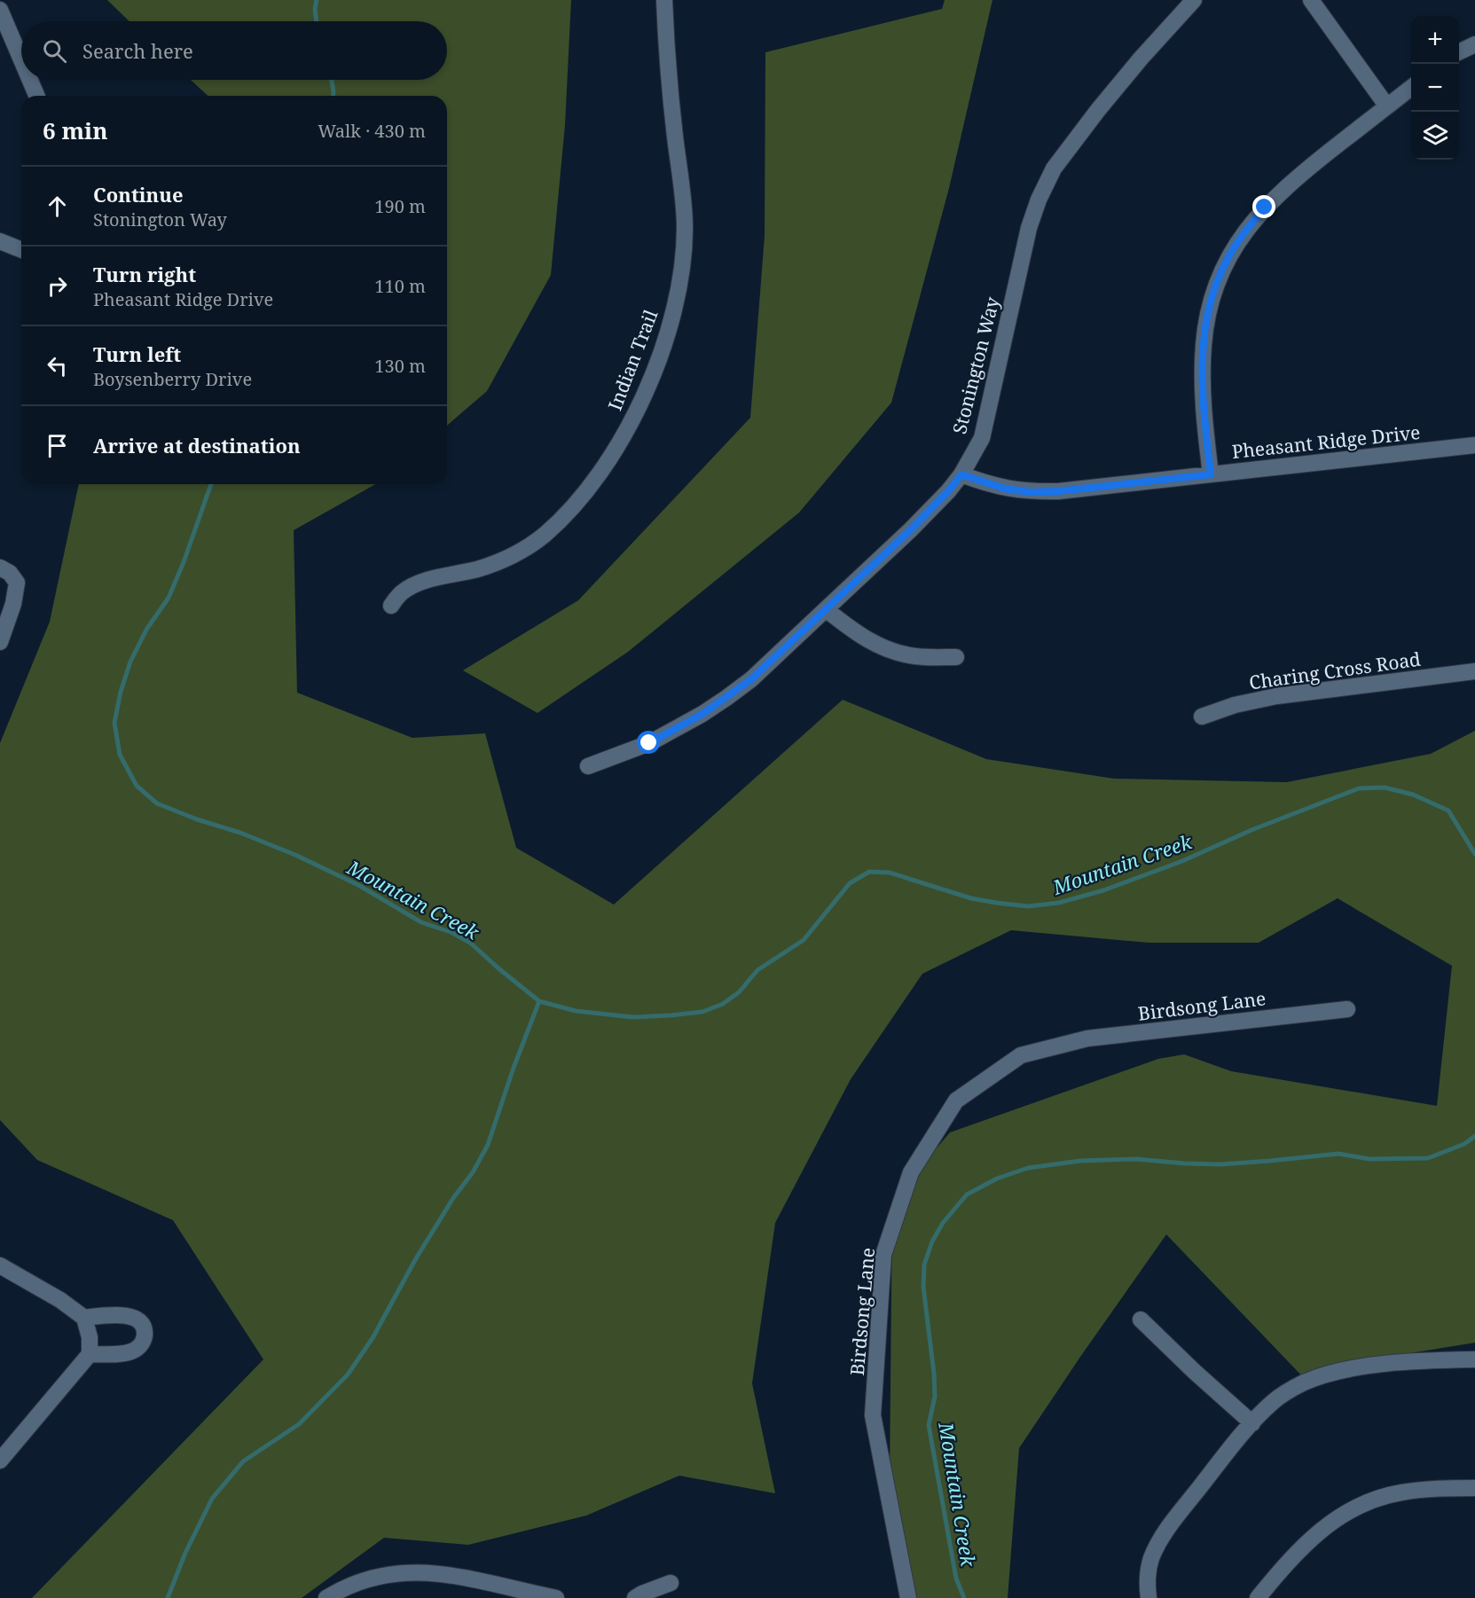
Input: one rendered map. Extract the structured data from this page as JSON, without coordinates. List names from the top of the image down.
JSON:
{
  "streets": {
    "street": [
      "Indian Trail",
      "Stonington Way",
      "Pheasant Ridge Drive",
      "Charing Cross Road",
      "Birdsong Lane"
    ]
  },
  "crossings": [
    ["Stonington Way", "Pheasant Ridge Drive"]
  ],
  "water": ["Mountain Creek"],
  "page": {
    "map_buttons": ["+", "−"],
    "search": "Search here",
    "heading": ["6 min", "Walk · 430 m"],
    "list": [
      ["Continue", "Stonington Way", "190 m"],
      ["Turn right", "Pheasant Ridge Drive", "110 m"],
      ["Turn left", "Boysenberry Drive", "130 m"],
      "Arrive at destination"
    ]
  }
}
